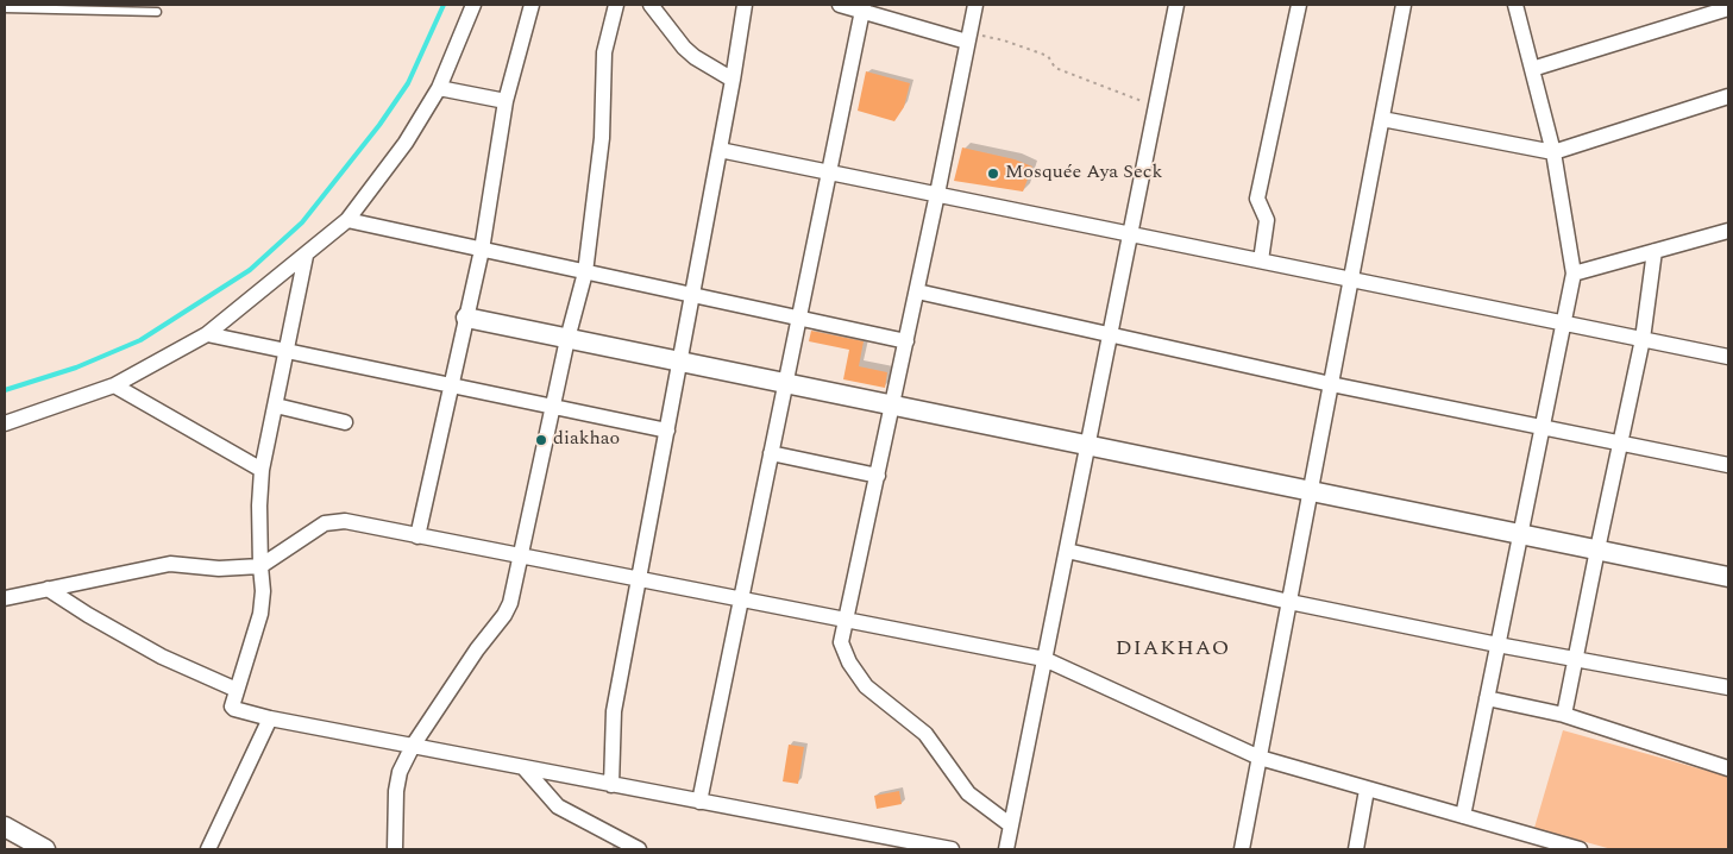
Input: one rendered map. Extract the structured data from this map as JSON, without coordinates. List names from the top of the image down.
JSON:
{
  "districts": ["DIAKHAO"],
  "places": ["Mosquée Aya Seck", "diakhao"]
}
